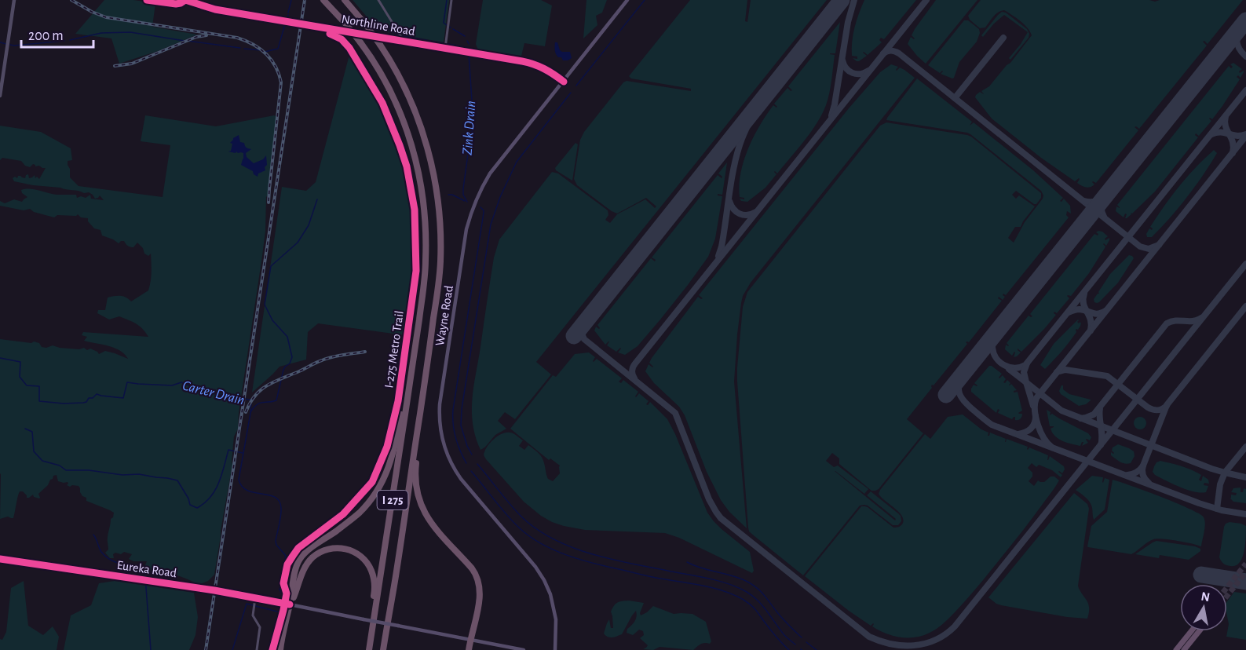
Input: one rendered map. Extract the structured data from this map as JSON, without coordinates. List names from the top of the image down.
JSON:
{
  "streets": {
    "highway": ["I 275"],
    "main road": ["Wayne Road", "Eureka Road"],
    "street": ["Northline Road"],
    "cycle path": ["I-275 Metro Trail"]
  },
  "crossings": [
    ["Northline Road", "Wayne Road"]
  ],
  "water": ["Zink Drain", "Carter Drain"],
  "scale_bar": "200 m",
  "north": "top"
}
